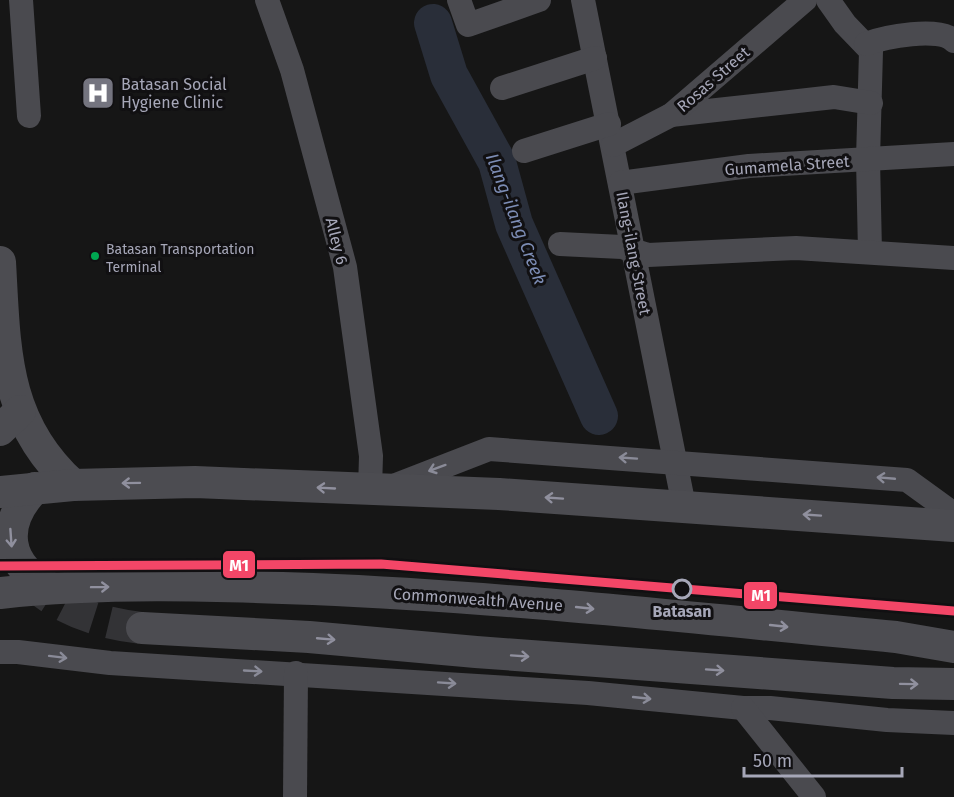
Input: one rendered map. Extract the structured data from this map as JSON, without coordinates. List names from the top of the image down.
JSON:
{
  "streets": {
    "main road": ["Commonwealth Avenue"],
    "street": [
      "Rosas Street",
      "Gumamela Street",
      "Alley 6",
      "Ilang-ilang Street"
    ]
  },
  "crossings": [
    ["Rosas Street", "Ilang-ilang Street"],
    ["Gumamela Street", "Ilang-ilang Street"]
  ],
  "water": ["Ilang-ilang Creek"],
  "places": {
    "hospital": ["Batasan Social Hygiene Clinic"],
    "other": ["Batasan Transportation Terminal", "Batasan"]
  },
  "lines": ["transit line M1"],
  "scale_bar": "50 m"
}
